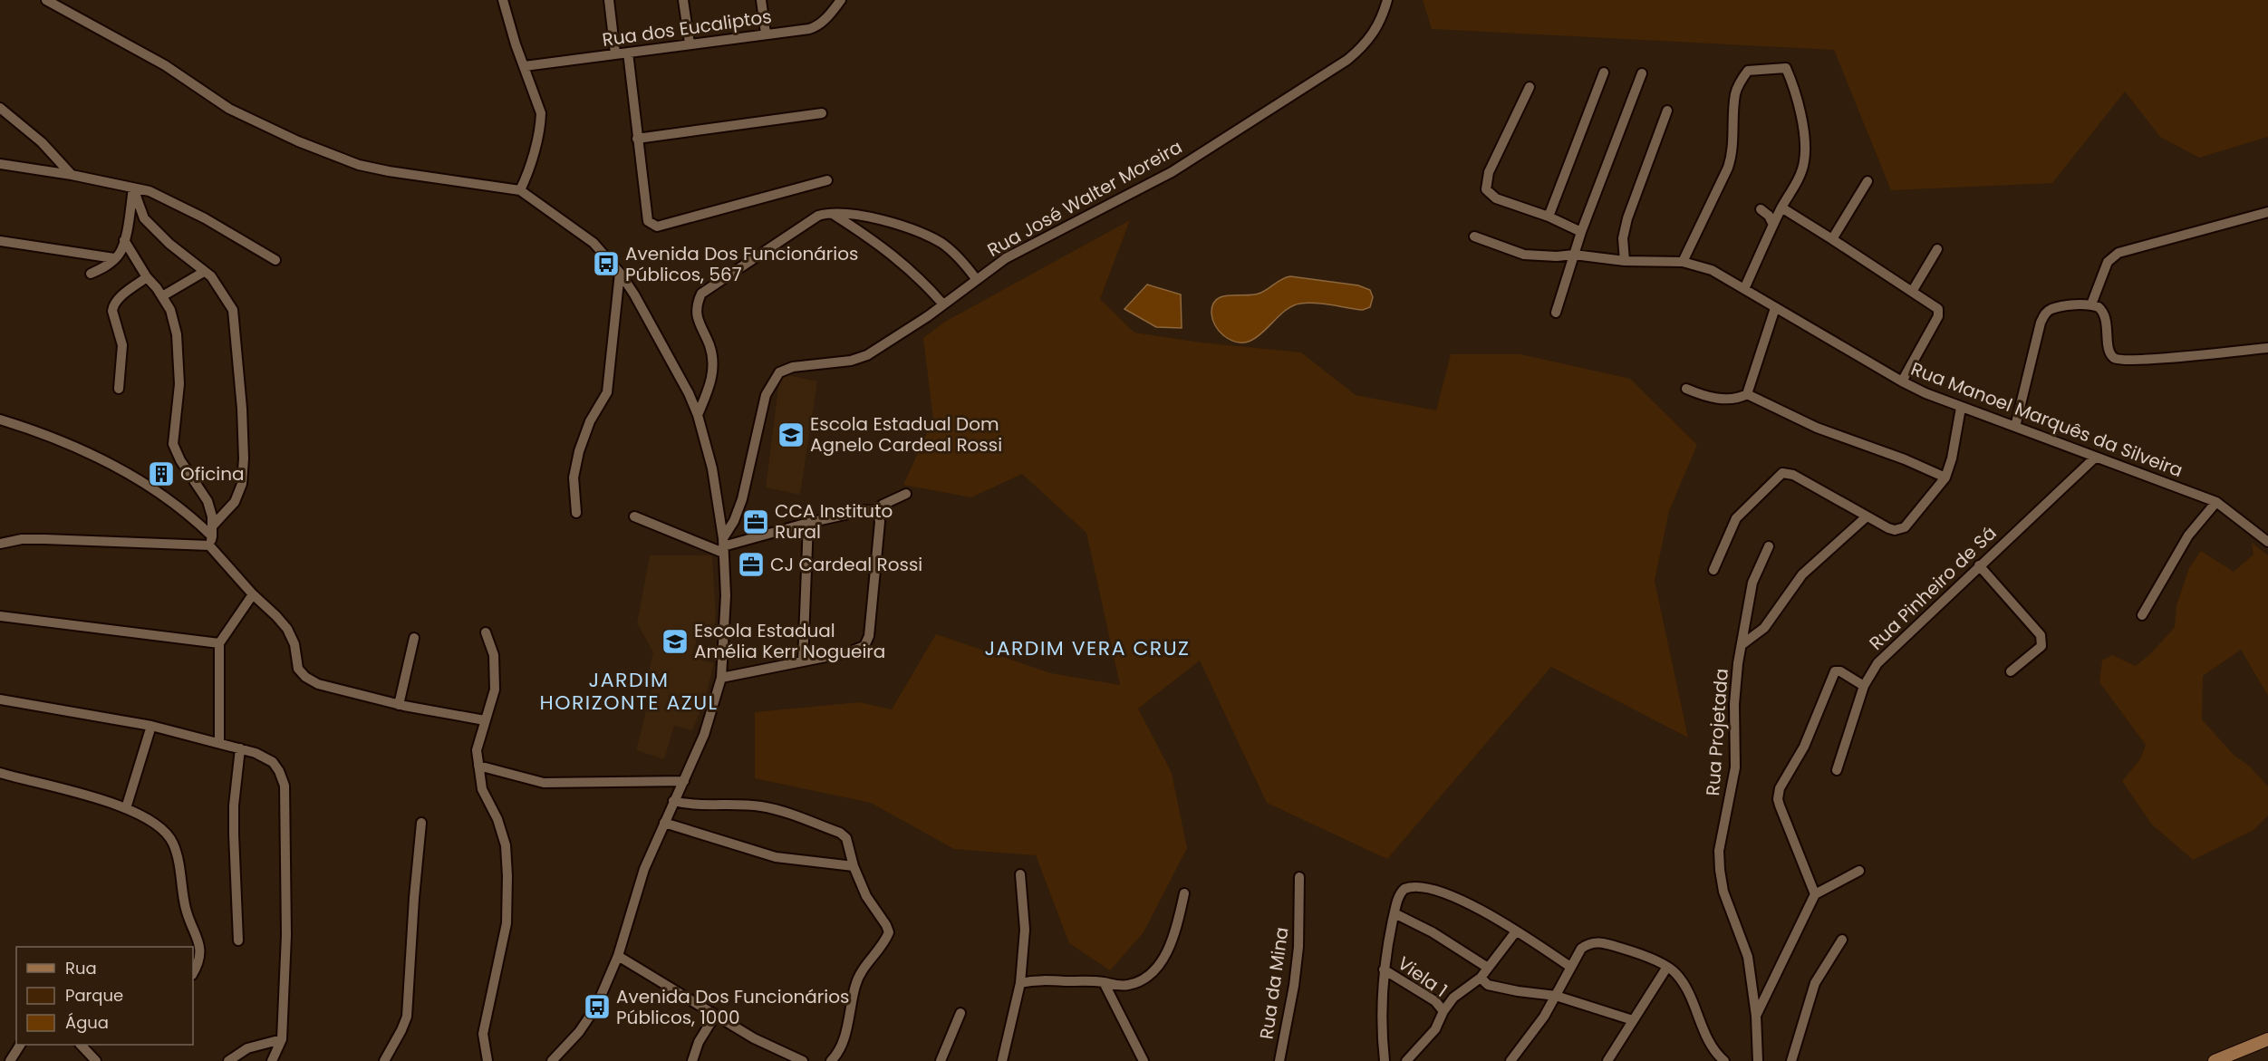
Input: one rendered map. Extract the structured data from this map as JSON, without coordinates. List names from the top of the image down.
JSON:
{
  "streets": {
    "street": [
      "Rua dos Eucaliptos",
      "Rua José Walter Moreira",
      "Rua Manoel Marquês da Silveira",
      "Rua Pinheiro de Sá",
      "Rua Projetada",
      "Viela 1",
      "Rua da Mina"
    ]
  },
  "crossings": [
    ["Rua Manoel Marquês da Silveira", "Rua Pinheiro de Sá"]
  ],
  "districts": ["JARDIM VERA CRUZ", "JARDIM HORIZONTE AZUL"],
  "places": {
    "bus stop": ["Avenida Dos Funcionários Públicos, 567", "Avenida Dos Funcionários Públicos, 1000"],
    "school or university": ["Escola Estadual Dom Agnelo Cardeal Rossi", "Escola Estadual Amélia Kerr Nogueira"],
    "building": ["Oficina"],
    "office": ["CCA Instituto Rural", "CJ Cardeal Rossi"]
  },
  "legend": ["Rua", "Parque", "Água"]
}
